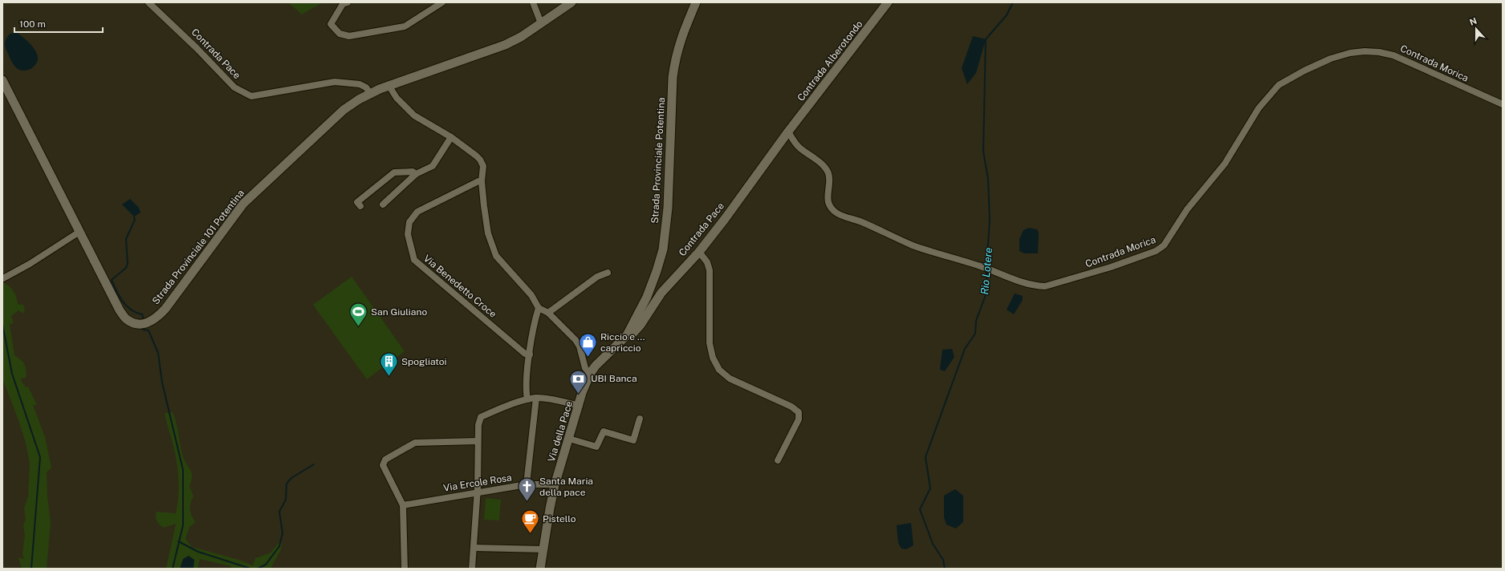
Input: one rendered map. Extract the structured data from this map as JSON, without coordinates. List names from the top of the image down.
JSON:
{
  "streets": {
    "main road": [
      "Contrada Pace",
      "Contrada Alberotondo",
      "Strada Provinciale Potentina",
      "Strada Provinciale 101 Potentina",
      "Via della Pace"
    ],
    "street": ["Contrada Morica", "Via Benedetto Croce", "Via Ercole Rosa"]
  },
  "crossings": [
    ["Contrada Pace", "Contrada Alberotondo"],
    ["Contrada Pace", "Contrada Morica"],
    ["Contrada Pace", "Strada Provinciale Potentina"],
    ["Contrada Pace", "Strada Provinciale 101 Potentina"],
    ["Contrada Pace", "Via della Pace"],
    ["Contrada Alberotondo", "Contrada Morica"],
    ["Strada Provinciale Potentina", "Via della Pace"],
    ["Via della Pace", "Via Ercole Rosa"]
  ],
  "water": ["Rio Lotere"],
  "places": {
    "sports": ["San Giuliano"],
    "shop": ["Riccio e ... capriccio"],
    "building": ["Spogliatoi"],
    "bank": ["UBI Banca"],
    "church": ["Santa Maria della pace"],
    "cafe": ["Pistello"]
  },
  "scale_bar": "100 m",
  "north": "top"
}
